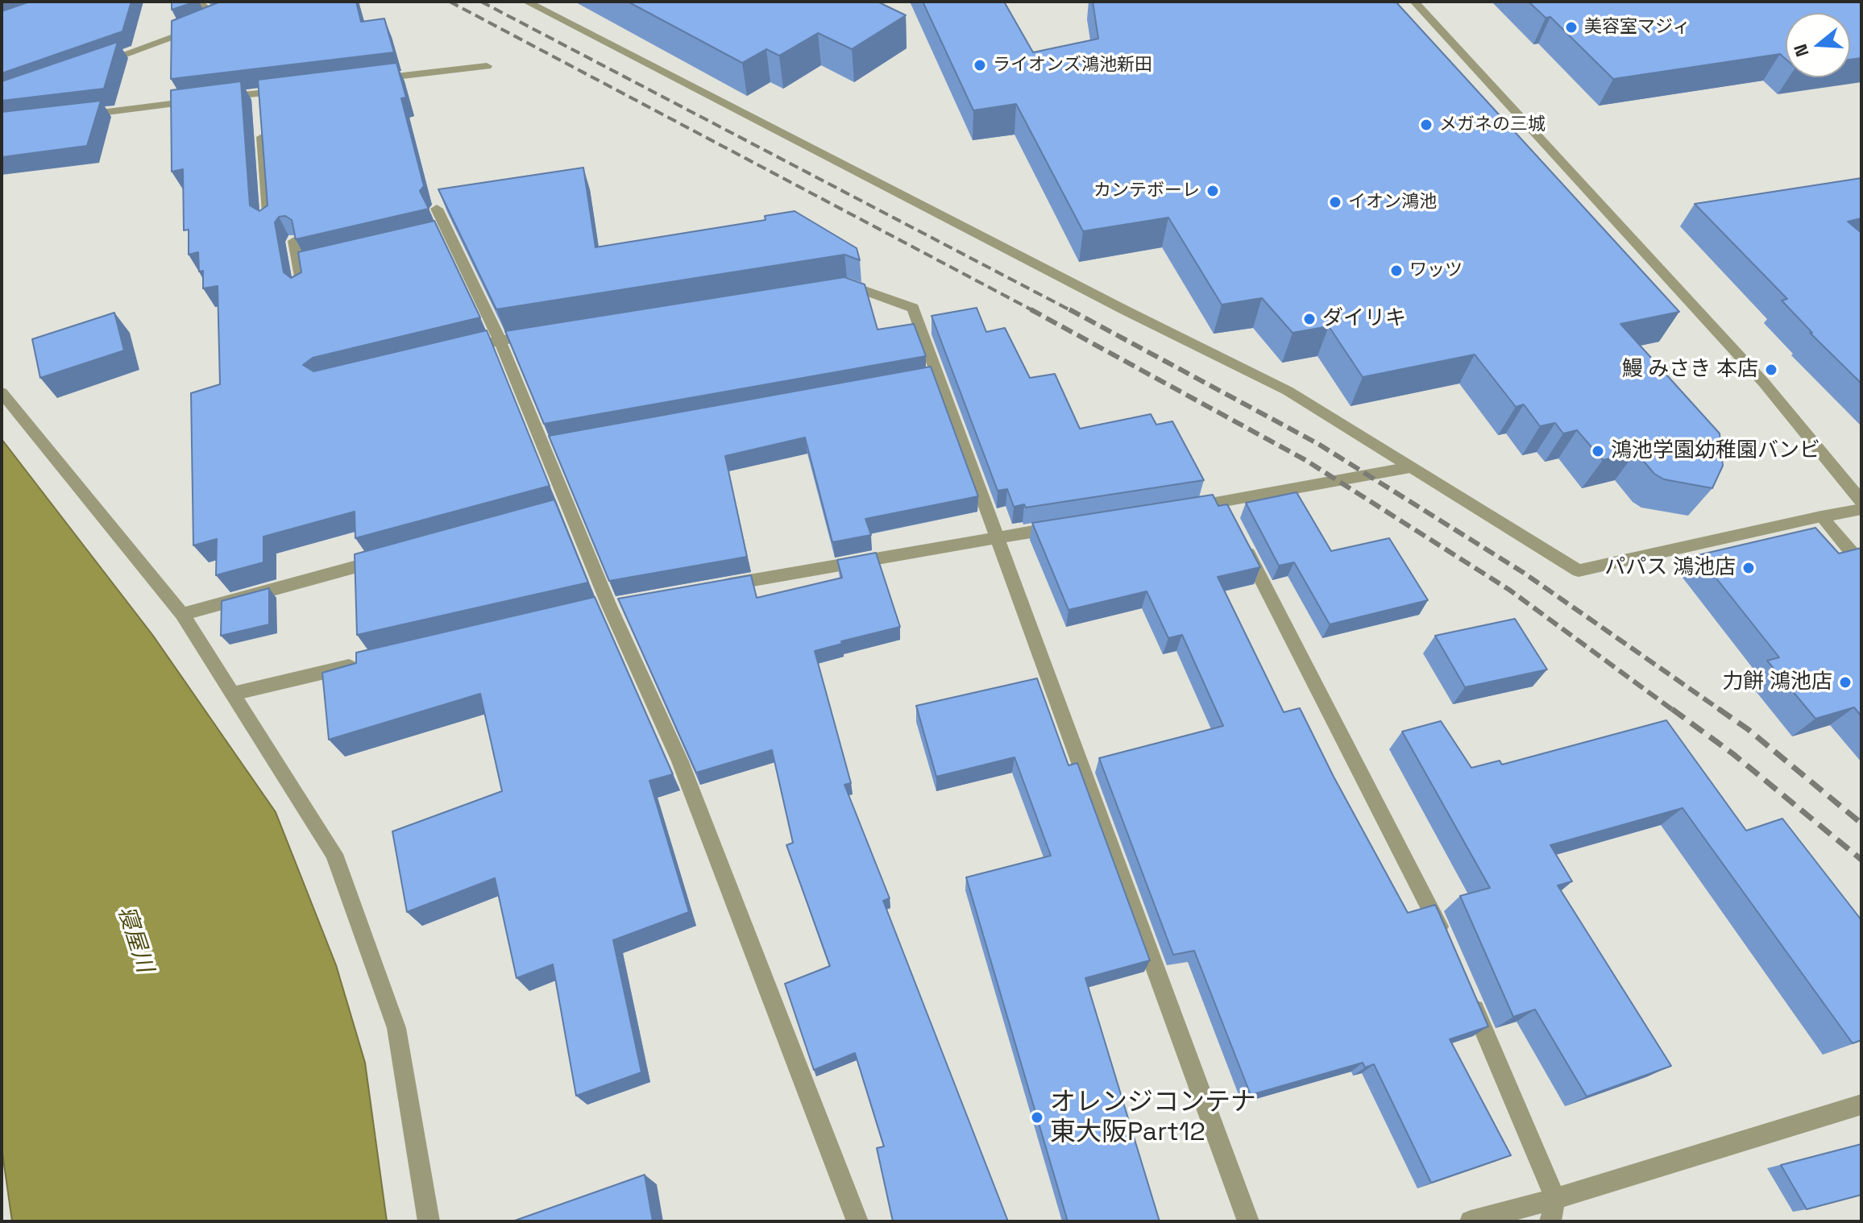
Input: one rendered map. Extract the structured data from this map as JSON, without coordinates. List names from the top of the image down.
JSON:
{
  "water": ["寝屋川"],
  "places": [
    "美容室マジィ",
    "ライオンズ鴻池新田",
    "メガネの三城",
    "カンテボーレ",
    "イオン鴻池",
    "ワッツ",
    "ダイリキ",
    "鰻 みさき 本店",
    "鴻池学園幼稚園バンビ",
    "パパス 鴻池店",
    "力餅 鴻池店",
    "オレンジコンテナ 東大阪Part12"
  ],
  "north": "left"
}
